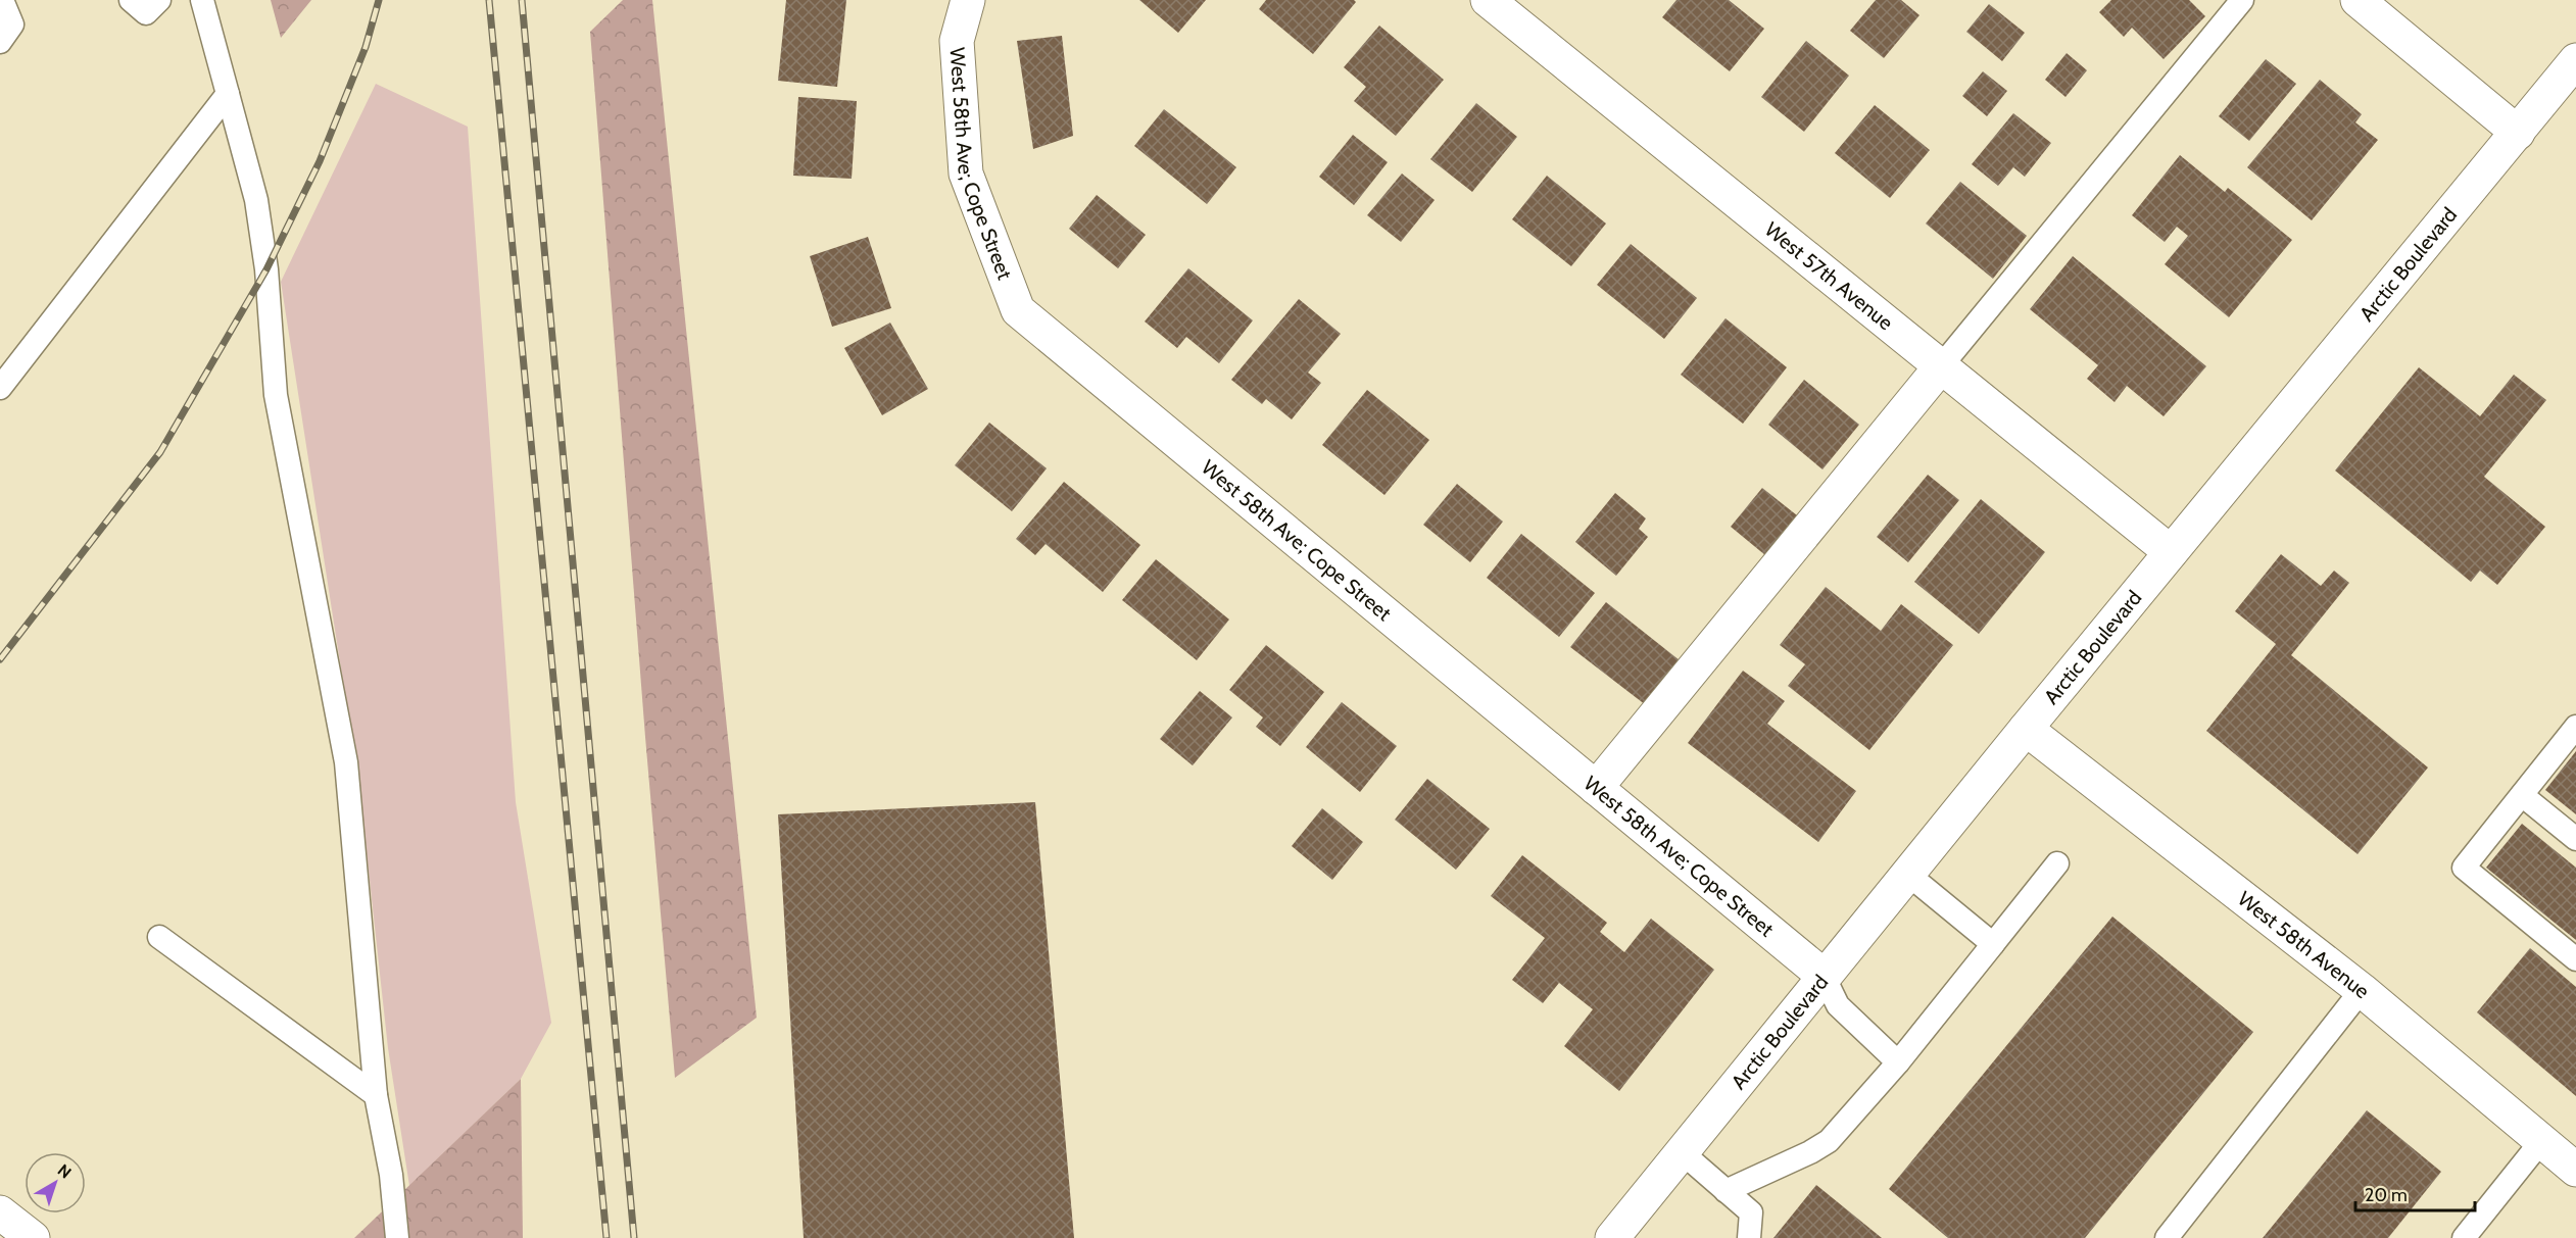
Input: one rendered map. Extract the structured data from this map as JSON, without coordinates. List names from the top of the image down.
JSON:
{
  "streets": {
    "street": [
      "West 58th Ave; Cope Street",
      "Arctic Boulevard",
      "West 57th Avenue",
      "West 58th Avenue"
    ]
  },
  "crossings": [
    ["West 58th Ave; Cope Street", "Arctic Boulevard"],
    ["Arctic Boulevard", "West 57th Avenue"],
    ["Arctic Boulevard", "West 58th Avenue"]
  ],
  "scale_bar": "20 m",
  "north": "top right"
}
